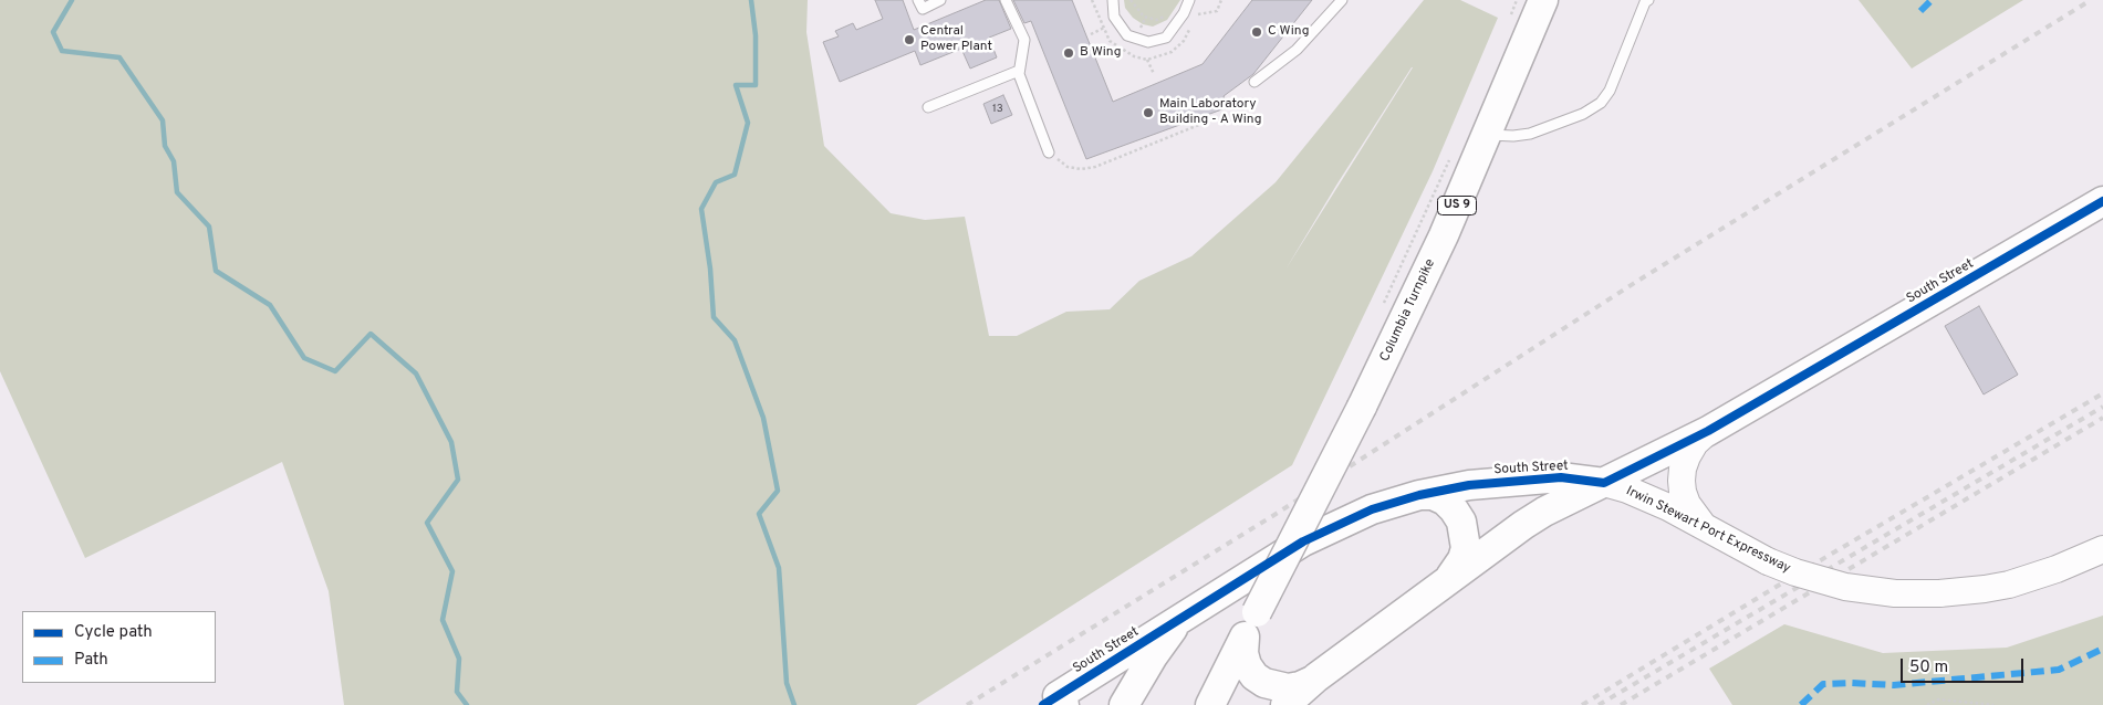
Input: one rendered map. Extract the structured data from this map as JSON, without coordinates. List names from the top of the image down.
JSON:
{
  "streets": {
    "main road": [
      "US 9",
      "South Street",
      "Columbia Turnpike",
      "Irwin Stewart Port Expressway"
    ]
  },
  "crossings": [
    ["US 9", "Columbia Turnpike"],
    ["South Street", "Irwin Stewart Port Expressway"]
  ],
  "places": [
    "C Wing",
    "Central Power Plant",
    "B Wing",
    "Main Laboratory Building - A Wing"
  ],
  "house_numbers": ["13"],
  "legend": ["Cycle path", "Path"],
  "scale_bar": "50 m"
}
